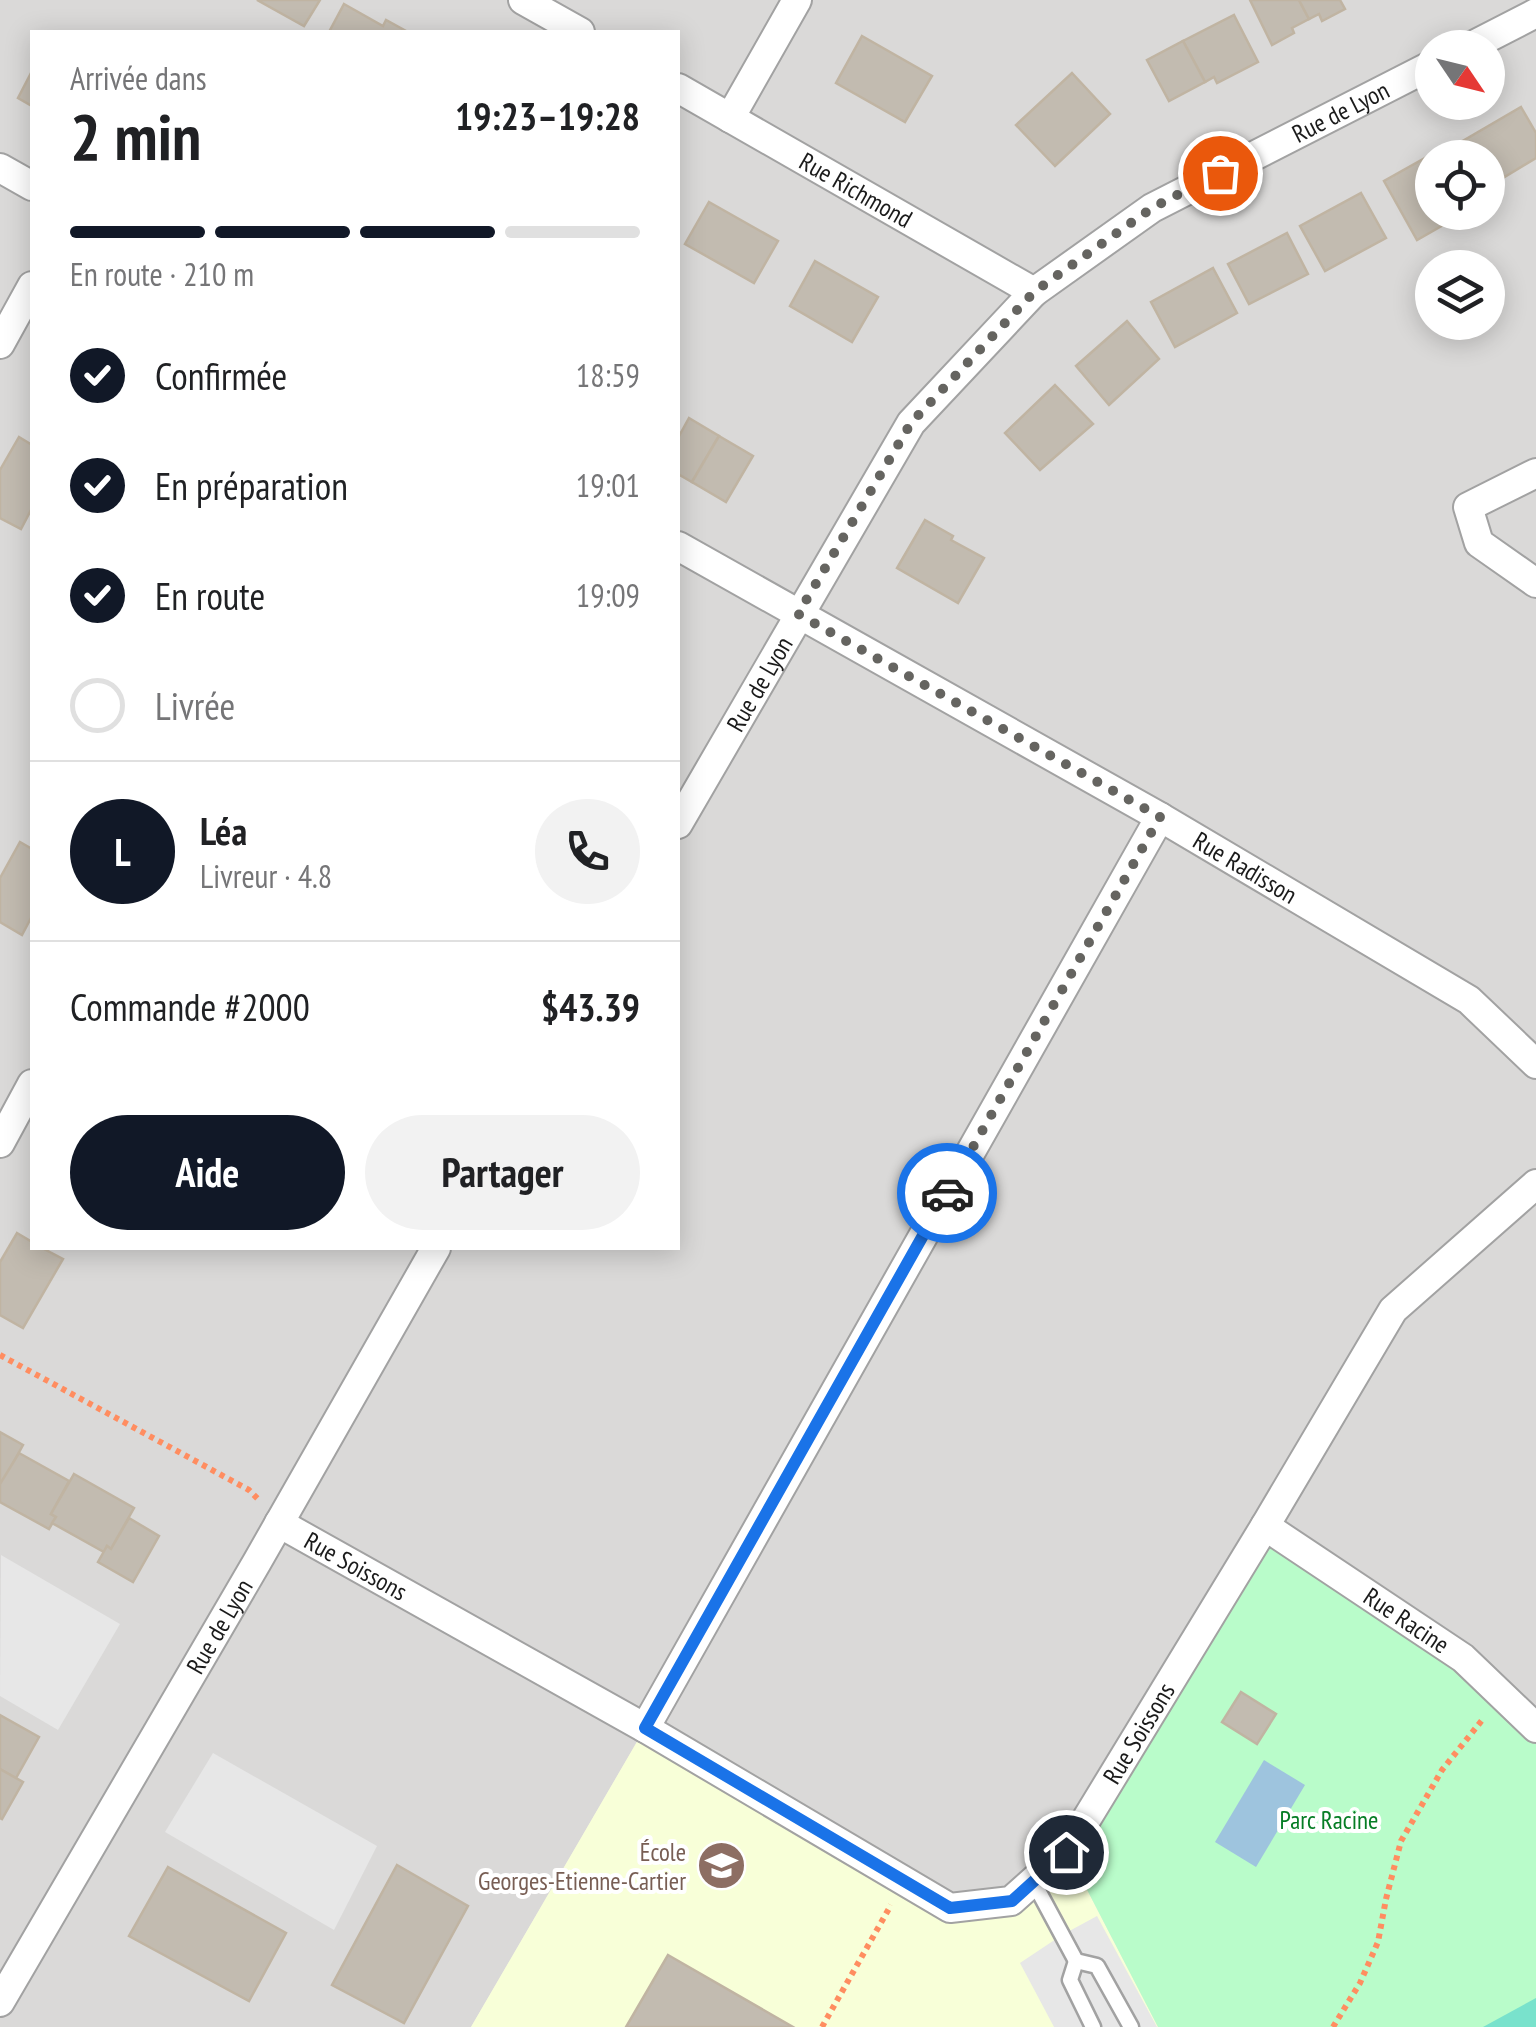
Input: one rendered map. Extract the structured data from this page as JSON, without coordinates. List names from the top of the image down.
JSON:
{
  "streets": {
    "street": [
      "Rue de Lyon",
      "Rue Richmond",
      "Rue Radisson",
      "Rue Soissons",
      "Rue Racine"
    ]
  },
  "crossings": [
    ["Rue de Lyon", "Rue Richmond"],
    ["Rue de Lyon", "Rue Radisson"],
    ["Rue de Lyon", "Rue Soissons"],
    ["Rue Soissons", "Rue Racine"]
  ],
  "parks": ["Parc Racine"],
  "places": {
    "school or university": ["École Georges-Etienne-Cartier"]
  },
  "north": "bottom right",
  "page": {
    "heading": ["2 min", "Arrivée dans", "19:23–19:28"],
    "panel": [
      "Léa",
      "Livreur · 4.8",
      "Commande #2000",
      "$43.39"
    ],
    "bar": "En route · 210 m",
    "list": [
      ["Confirmée", "18:59"],
      ["En préparation", "19:01"],
      ["En route", "19:09"],
      "Livrée"
    ],
    "round": "L",
    "buttons": ["Aide", "Partager"]
  }
}
